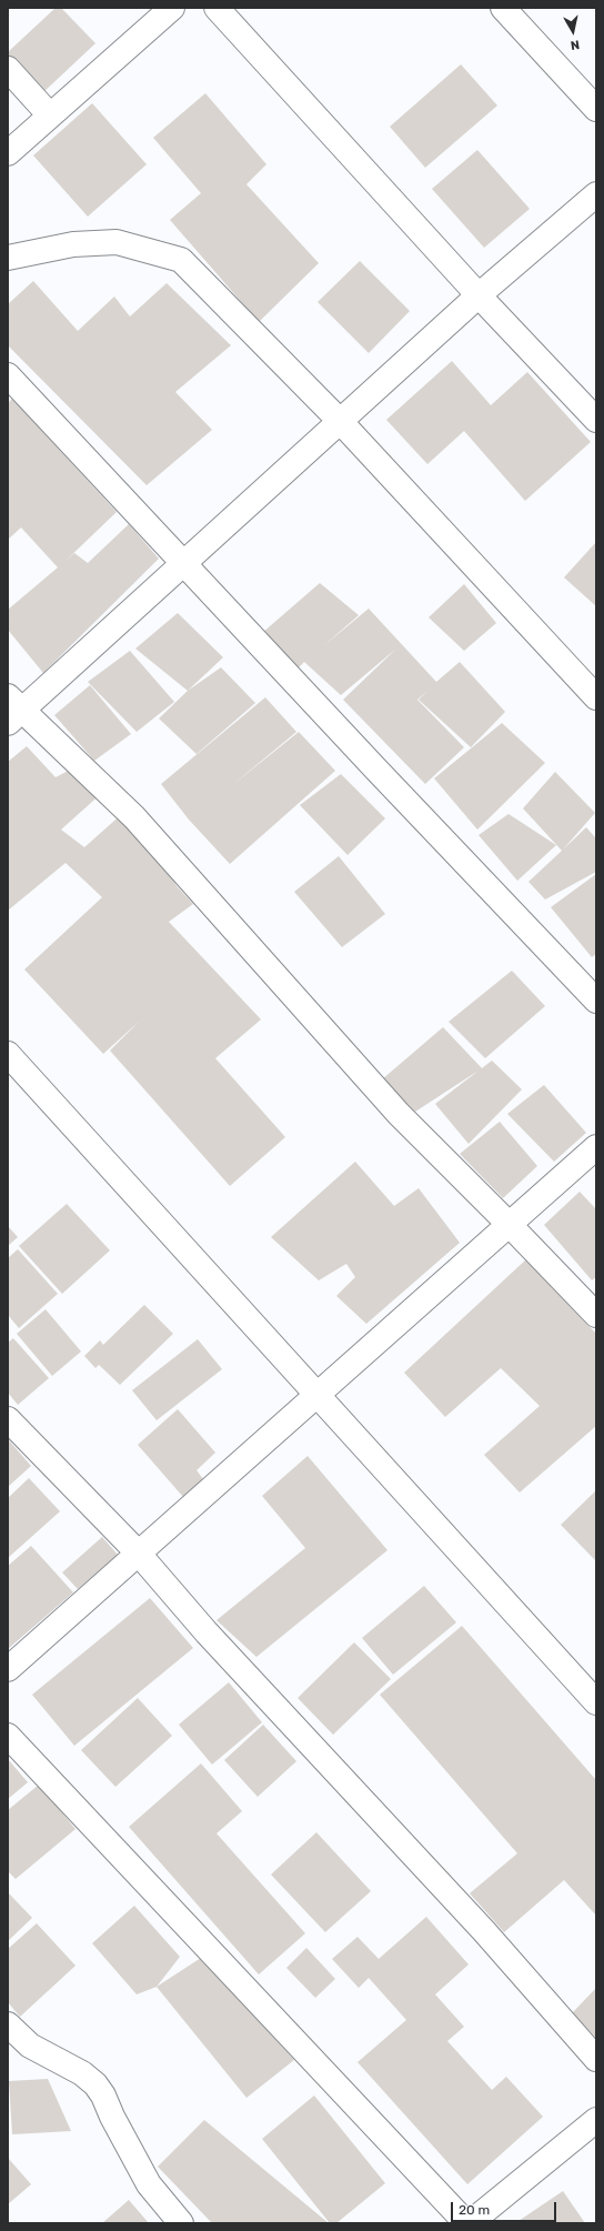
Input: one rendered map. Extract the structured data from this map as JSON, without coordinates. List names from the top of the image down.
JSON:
{
  "scale_bar": "20 m",
  "north": "bottom"
}
